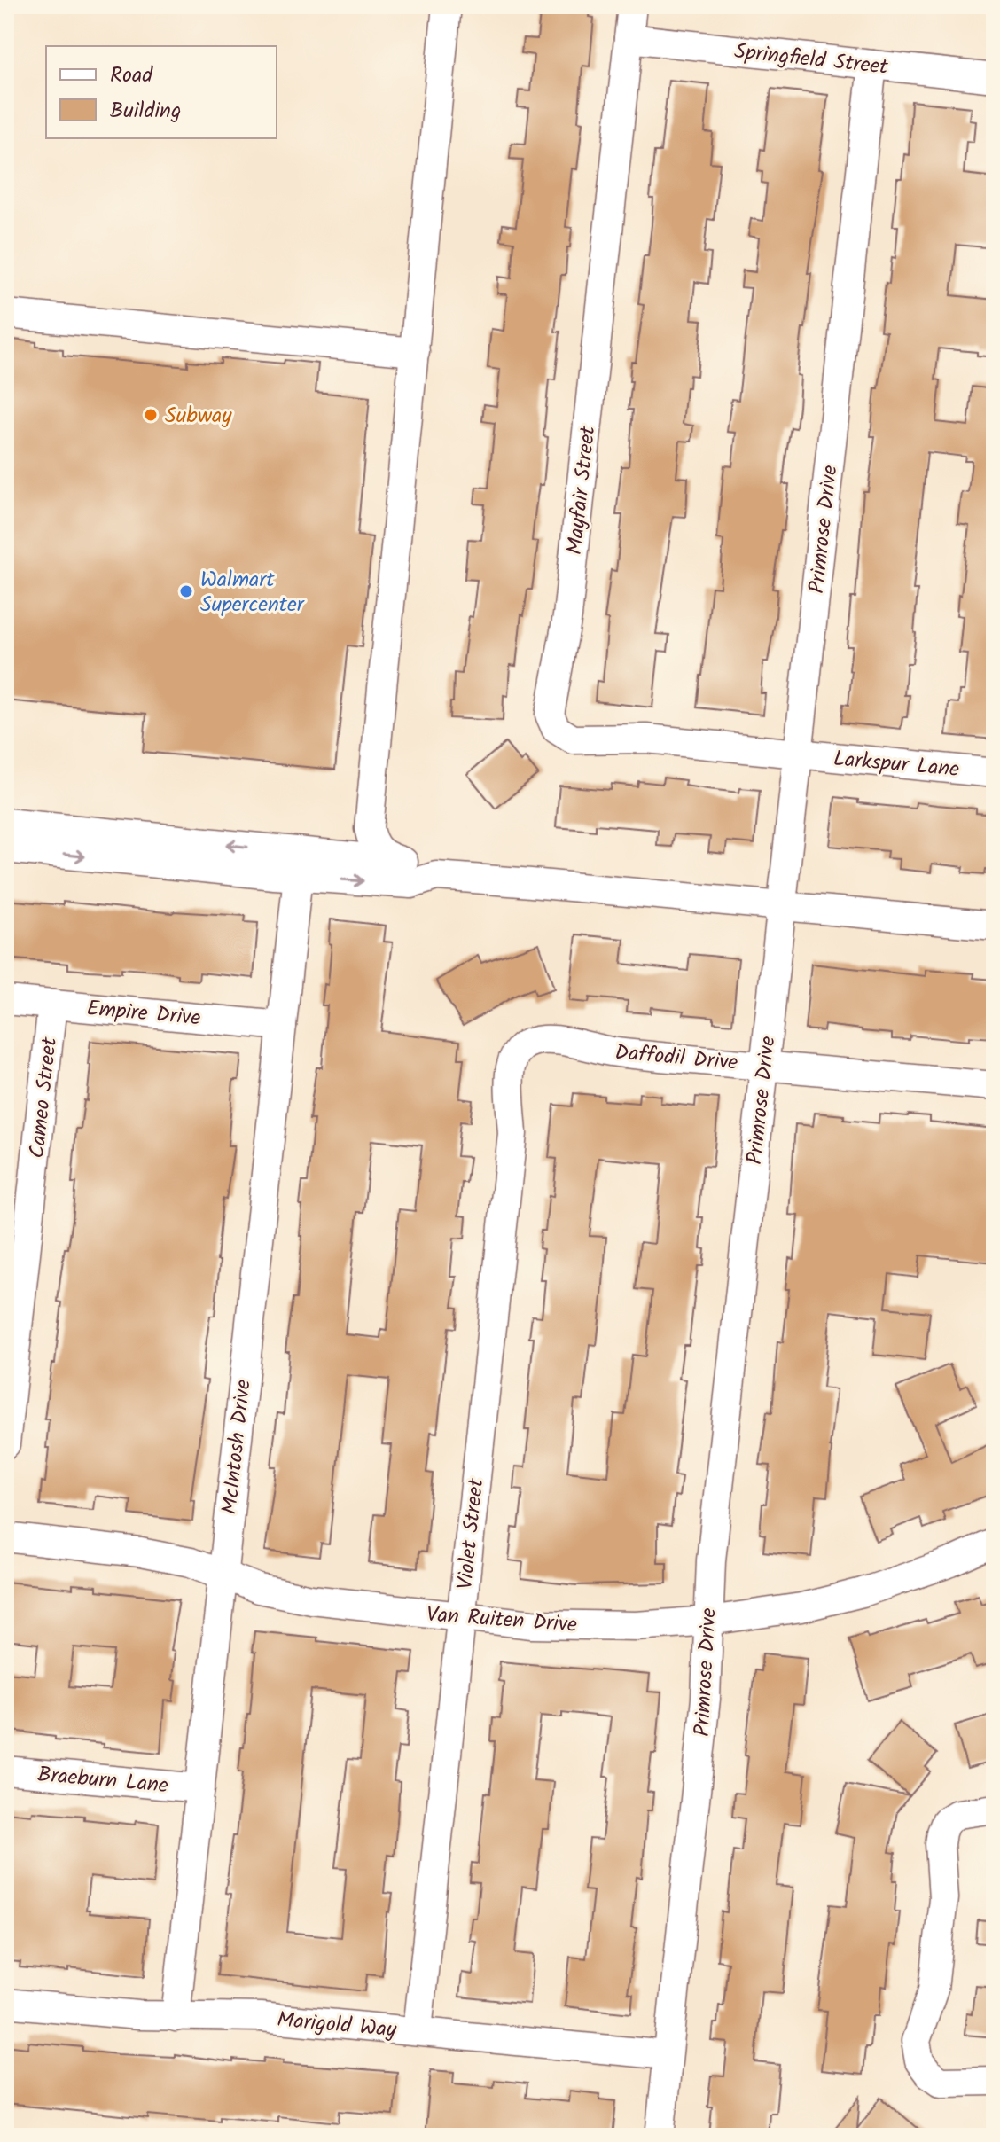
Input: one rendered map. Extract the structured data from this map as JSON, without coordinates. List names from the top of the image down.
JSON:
{
  "streets": {
    "street": [
      "Springfield Street",
      "Mayfair Street",
      "Primrose Drive",
      "Larkspur Lane",
      "Empire Drive",
      "Daffodil Drive",
      "Cameo Street",
      "McIntosh Drive",
      "Violet Street",
      "Van Ruiten Drive",
      "Braeburn Lane",
      "Marigold Way"
    ]
  },
  "crossings": [
    ["Springfield Street", "Mayfair Street"],
    ["Springfield Street", "Primrose Drive"],
    ["Mayfair Street", "Primrose Drive"],
    ["Mayfair Street", "Larkspur Lane"],
    ["Primrose Drive", "Larkspur Lane"],
    ["Primrose Drive", "Daffodil Drive"],
    ["Primrose Drive", "Van Ruiten Drive"],
    ["Primrose Drive", "Marigold Way"],
    ["Empire Drive", "Cameo Street"],
    ["Empire Drive", "McIntosh Drive"],
    ["Daffodil Drive", "Violet Street"],
    ["McIntosh Drive", "Van Ruiten Drive"],
    ["McIntosh Drive", "Braeburn Lane"],
    ["McIntosh Drive", "Marigold Way"],
    ["Violet Street", "Van Ruiten Drive"],
    ["Violet Street", "Marigold Way"]
  ],
  "places": ["Subway", "Walmart Supercenter"],
  "legend": ["Road", "Building"]
}
